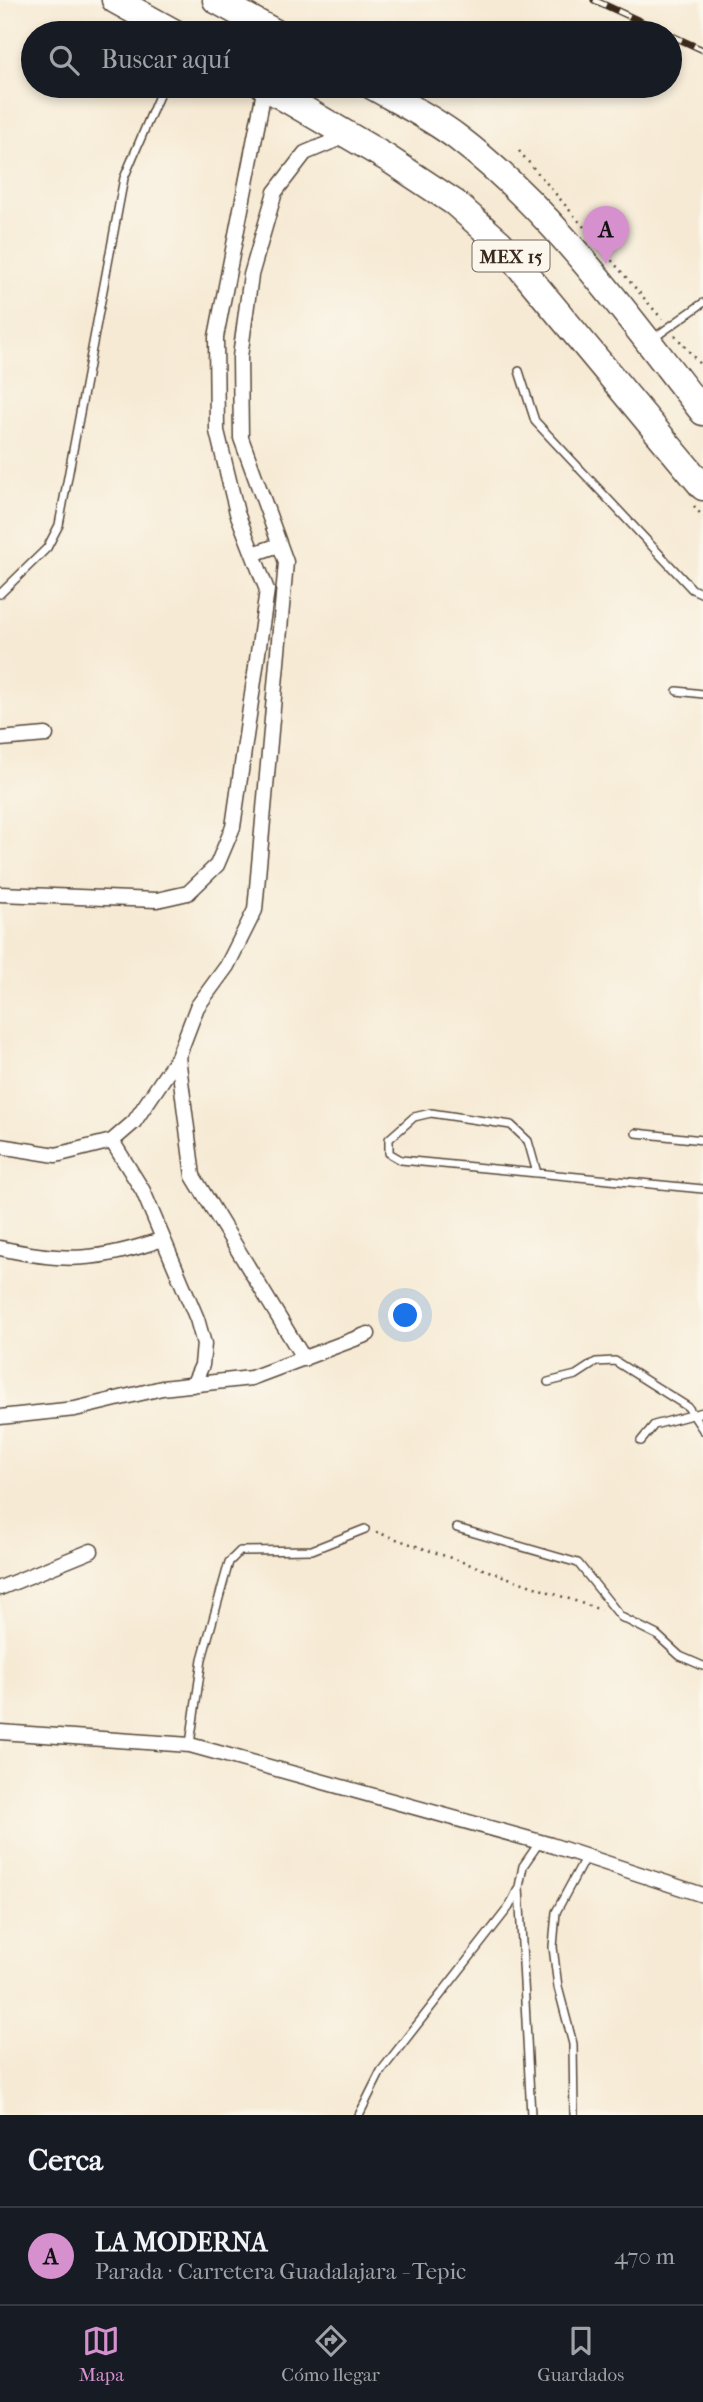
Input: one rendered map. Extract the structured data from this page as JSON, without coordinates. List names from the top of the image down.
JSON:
{
  "streets": {
    "highway": ["MEX 15"]
  },
  "page": {
    "search": "Buscar aquí",
    "pins": "A",
    "heading": "Cerca",
    "list": [
      {
        "mark": "A",
        "name": "LA MODERNA",
        "note": "Parada · Carretera Guadalajara - Tepic",
        "value": "470 m"
      }
    ],
    "nav": ["Mapa", "Cómo llegar", "Guardados"]
  }
}
